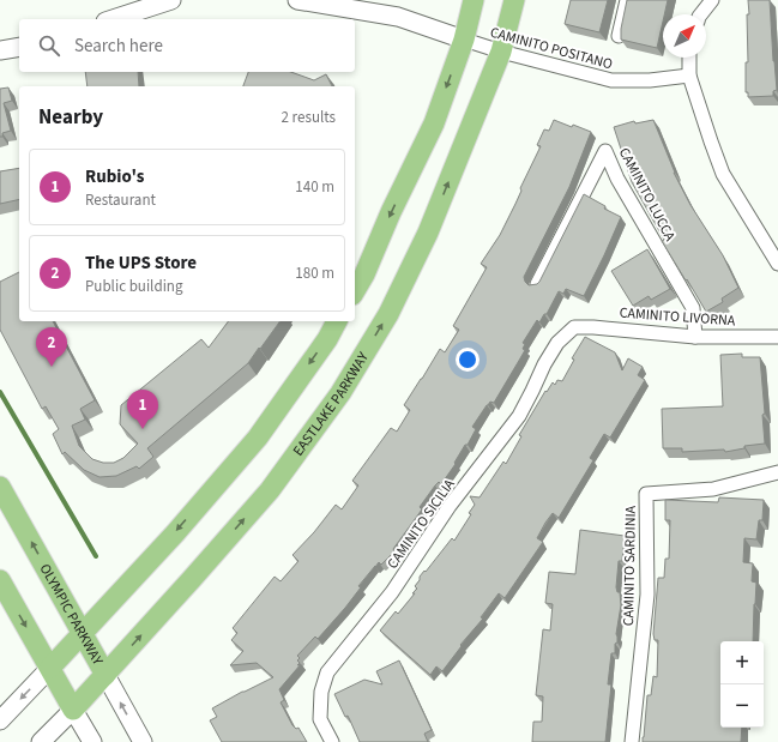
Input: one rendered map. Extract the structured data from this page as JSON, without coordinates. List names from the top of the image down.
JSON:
{
  "streets": {
    "main road": ["EASTLAKE PARKWAY", "OLYMPIC PARKWAY"],
    "street": [
      "CAMINITO POSITANO",
      "CAMINITO LUCCA",
      "CAMINITO LIVORNA",
      "CAMINITO SICILIA",
      "CAMINITO SARDINIA"
    ]
  },
  "crossings": [
    ["CAMINITO POSITANO", "EASTLAKE PARKWAY"],
    ["CAMINITO LUCCA", "CAMINITO LIVORNA"],
    ["CAMINITO LIVORNA", "CAMINITO SICILIA"],
    ["EASTLAKE PARKWAY", "OLYMPIC PARKWAY"]
  ],
  "north": "top right",
  "page": {
    "search": "Search here",
    "heading": ["Nearby", "2 results"],
    "list": [
      {
        "mark": "1",
        "name": "Rubio's",
        "note": "Restaurant",
        "value": "140 m"
      },
      {
        "mark": "2",
        "name": "The UPS Store",
        "note": "Public building",
        "value": "180 m"
      }
    ],
    "pins": ["2", "1"],
    "map_buttons": ["+", "−"]
  }
}
